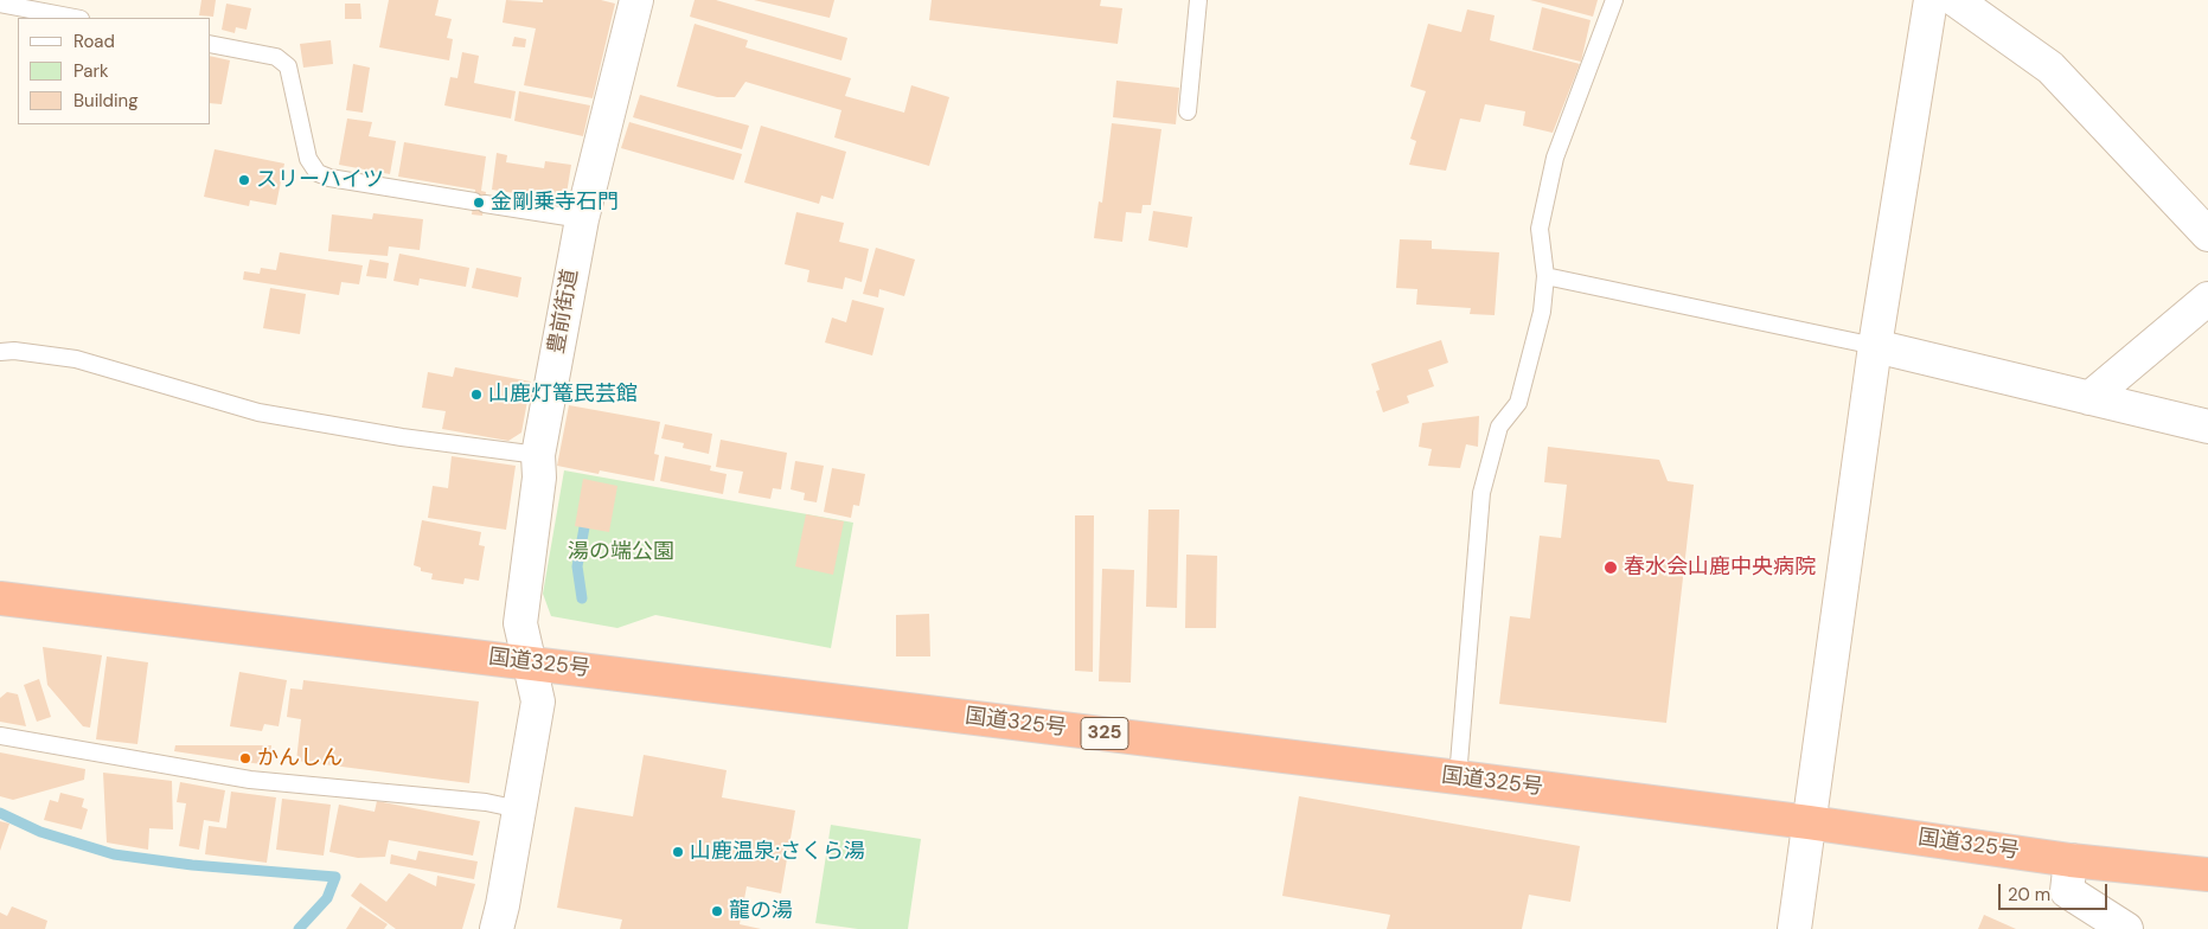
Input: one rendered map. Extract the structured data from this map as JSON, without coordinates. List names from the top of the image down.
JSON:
{
  "streets": {
    "highway": ["国道325号", "325"],
    "street": ["豊前街道"]
  },
  "crossings": [
    ["豊前街道", "国道325号"]
  ],
  "parks": ["湯の端公園"],
  "places": [
    "スリーハイツ",
    "金剛乗寺石門",
    "山鹿灯篭民芸館",
    "春水会山鹿中央病院",
    "かんしん",
    "山鹿温泉;さくら湯",
    "龍の湯"
  ],
  "legend": ["Road", "Park", "Building"],
  "scale_bar": "20 m"
}
